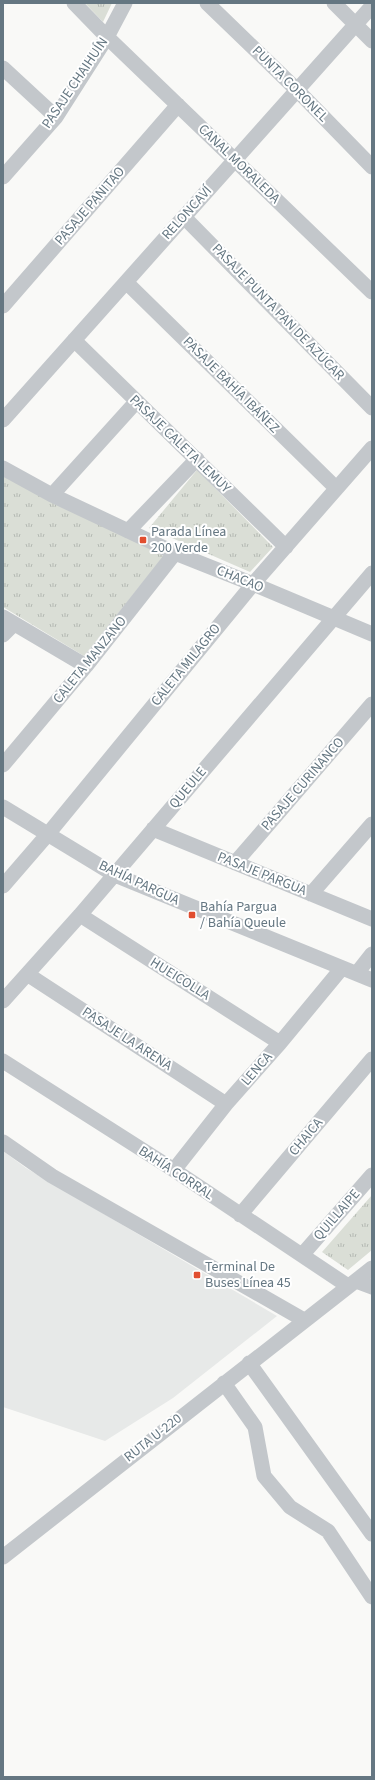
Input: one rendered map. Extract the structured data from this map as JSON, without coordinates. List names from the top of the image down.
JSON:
{
  "streets": {
    "street": [
      "PASAJE CHAIHUÍN",
      "PUNTA CORONEL",
      "CANAL MORALEDA",
      "PASAJE PANITAO",
      "RELONCAVÍ",
      "PASAJE PUNTA PAN DE AZÚCAR",
      "PASAJE BAHÍA IBÁÑEZ",
      "PASAJE CALETA LEMUY",
      "CHACAO",
      "CALETA MANZANO",
      "CALETA MILAGRO",
      "PASAJE CURINANCO",
      "QUEULE",
      "PASAJE PARGUA",
      "BAHÍA PARGUA",
      "HUEICOLLA",
      "PASAJE LA ARENA",
      "LENCA",
      "CHAICA",
      "BAHÍA CORRAL",
      "QUILLAIPE",
      "RUTA U-220"
    ]
  },
  "crossings": [
    ["PASAJE CHAIHUÍN", "CANAL MORALEDA"],
    ["PUNTA CORONEL", "RELONCAVÍ"],
    ["CANAL MORALEDA", "PASAJE PANITAO"],
    ["CANAL MORALEDA", "RELONCAVÍ"],
    ["RELONCAVÍ", "PASAJE PUNTA PAN DE AZÚCAR"],
    ["RELONCAVÍ", "PASAJE BAHÍA IBÁÑEZ"],
    ["RELONCAVÍ", "PASAJE CALETA LEMUY"],
    ["PASAJE BAHÍA IBÁÑEZ", "CALETA MILAGRO"],
    ["PASAJE CALETA LEMUY", "CALETA MILAGRO"],
    ["CHACAO", "CALETA MANZANO"],
    ["CHACAO", "CALETA MILAGRO"],
    ["CHACAO", "QUEULE"],
    ["CALETA MILAGRO", "BAHÍA PARGUA"],
    ["PASAJE CURINANCO", "PASAJE PARGUA"],
    ["QUEULE", "PASAJE PARGUA"],
    ["QUEULE", "BAHÍA PARGUA"],
    ["QUEULE", "HUEICOLLA"],
    ["QUEULE", "PASAJE LA ARENA"],
    ["BAHÍA PARGUA", "LENCA"],
    ["HUEICOLLA", "LENCA"],
    ["PASAJE LA ARENA", "LENCA"],
    ["LENCA", "BAHÍA CORRAL"],
    ["CHAICA", "BAHÍA CORRAL"],
    ["BAHÍA CORRAL", "QUILLAIPE"],
    ["BAHÍA CORRAL", "RUTA U-220"]
  ],
  "places": {
    "transit": ["Parada Línea 200 Verde", "Bahía Pargua / Bahía Queule", "Terminal De Buses Línea 45"]
  }
}
